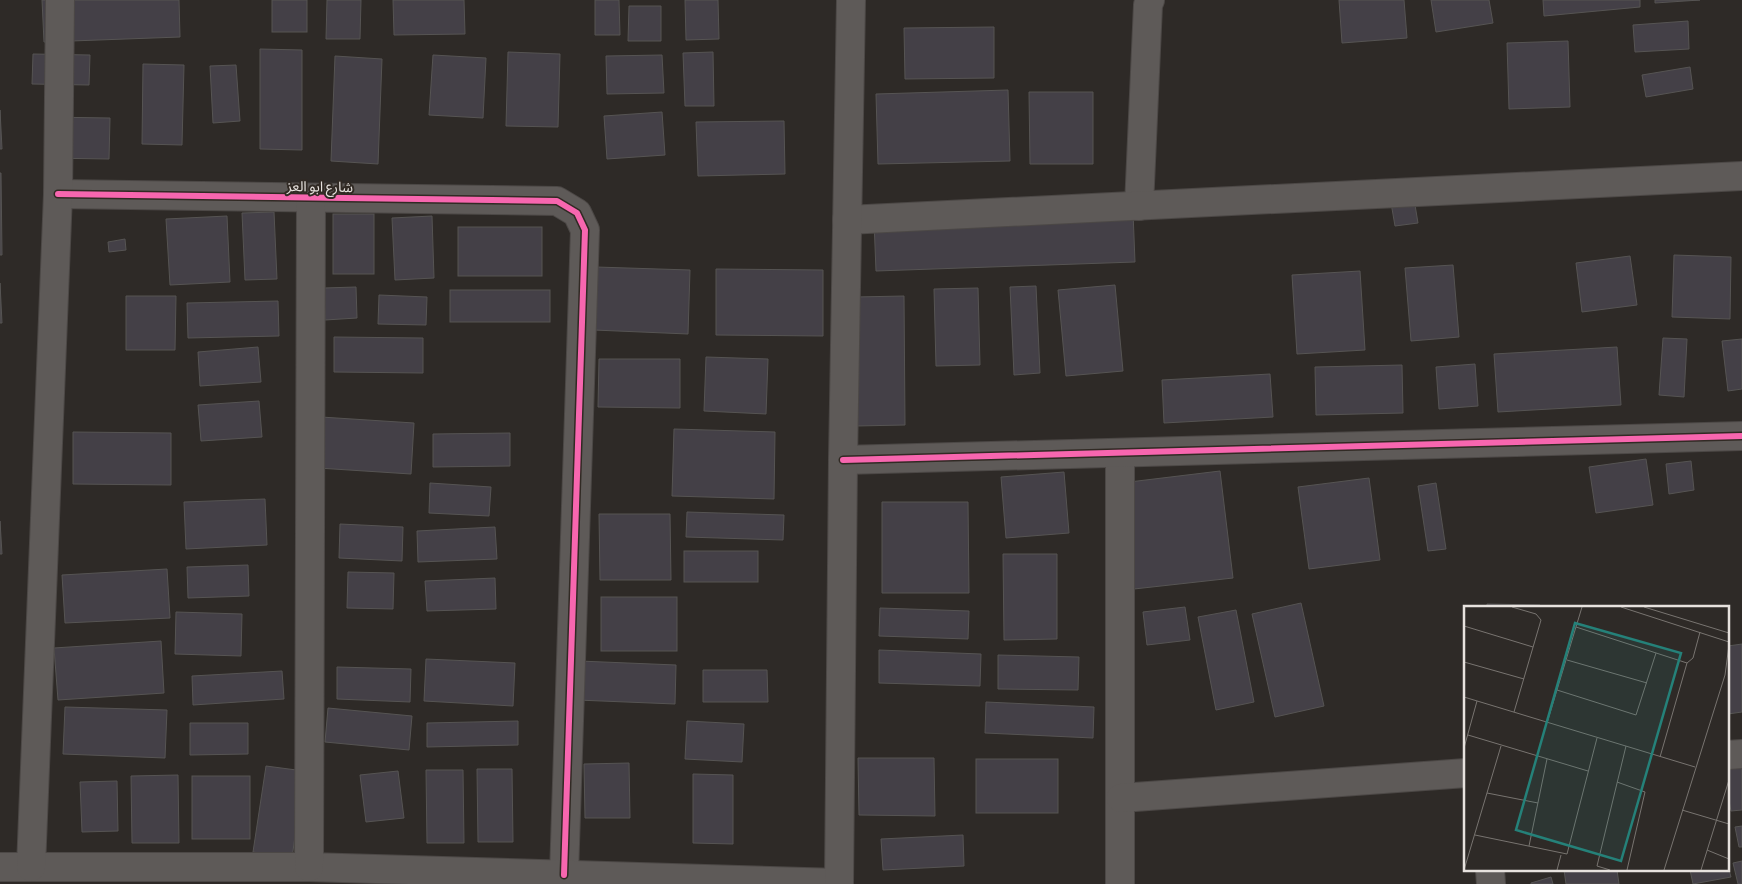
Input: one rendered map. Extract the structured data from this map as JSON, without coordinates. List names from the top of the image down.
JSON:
{
  "streets": {
    "street": ["شارع ابو العز"]
  }
}
